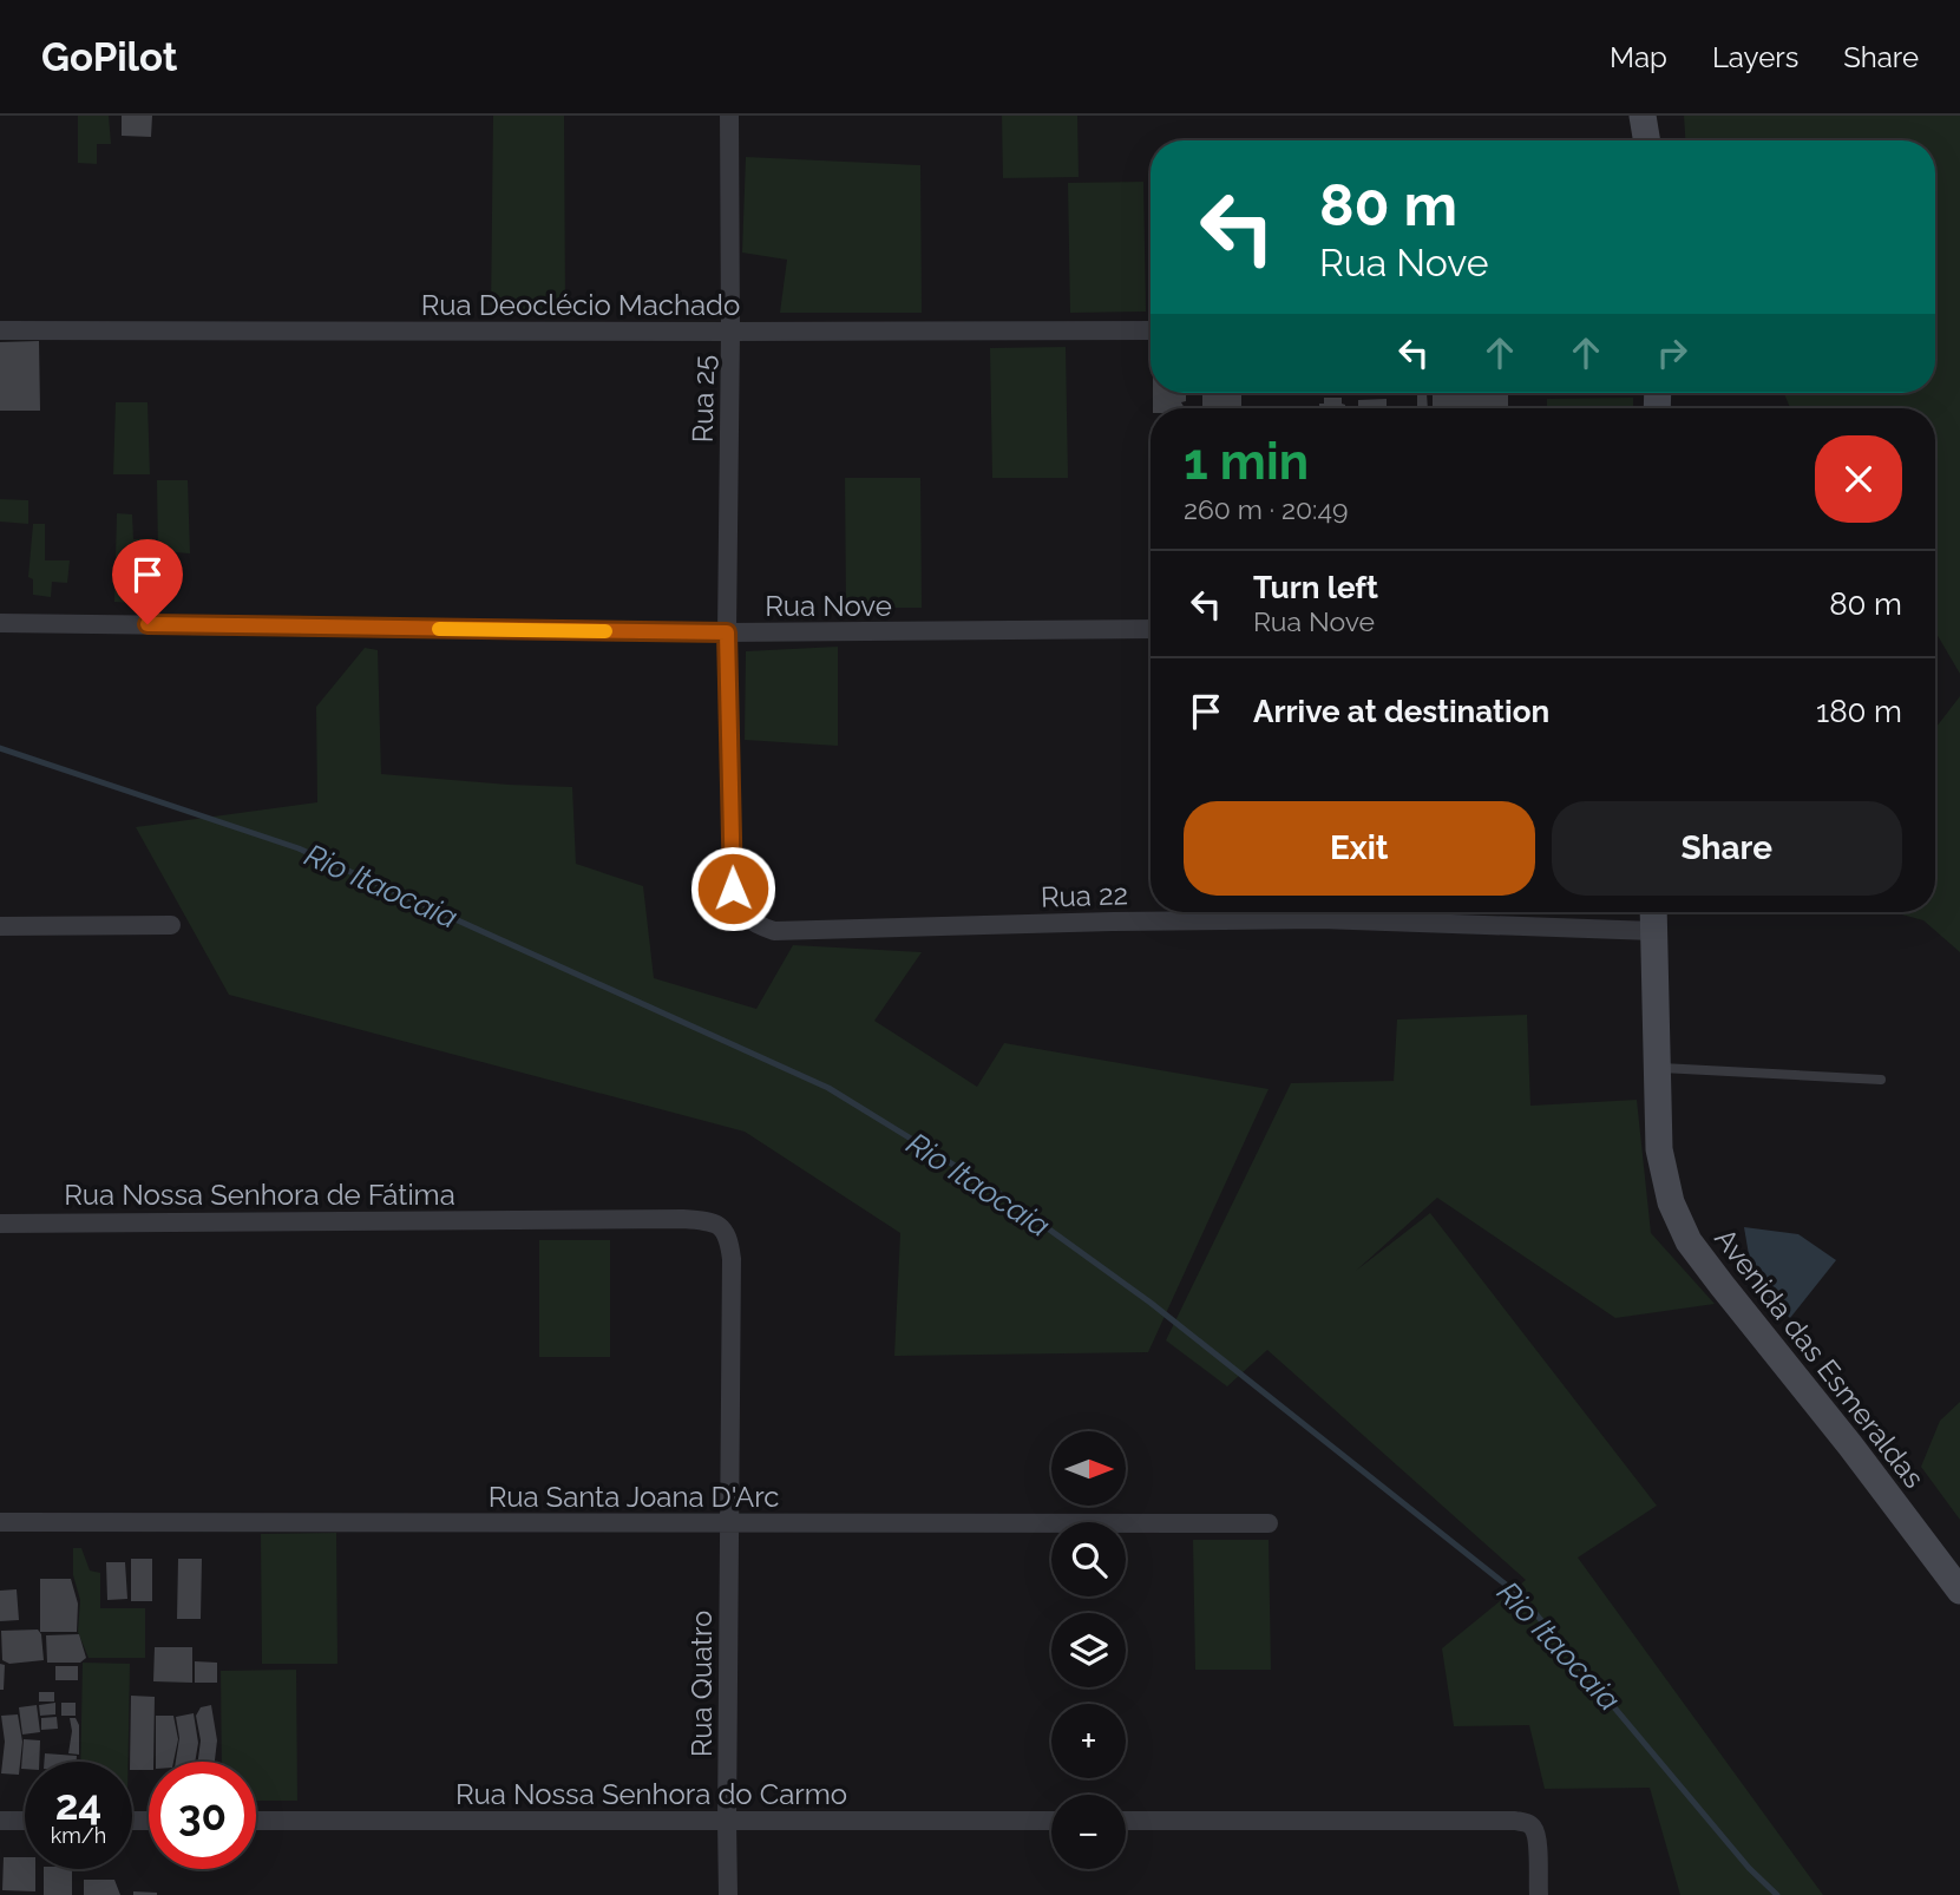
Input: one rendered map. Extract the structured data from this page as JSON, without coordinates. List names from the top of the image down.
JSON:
{
  "streets": {
    "main road": ["Avenida das Esmeraldas"],
    "street": [
      "Rua Deoclécio Machado",
      "Rua 25",
      "Rua Nove",
      "Rua 22",
      "Rua Nossa Senhora de Fátima",
      "Rua Santa Joana D'Arc",
      "Rua Quatro",
      "Rua Nossa Senhora do Carmo"
    ]
  },
  "crossings": [
    ["Rua Deoclécio Machado", "Rua 25"],
    ["Rua 25", "Rua Nove"],
    ["Rua 25", "Rua 22"],
    ["Rua 22", "Avenida das Esmeraldas"],
    ["Rua Nossa Senhora de Fátima", "Rua Santa Joana D'Arc"],
    ["Rua Nossa Senhora de Fátima", "Rua Quatro"],
    ["Rua Santa Joana D'Arc", "Rua Quatro"],
    ["Rua Quatro", "Rua Nossa Senhora do Carmo"]
  ],
  "water": ["Rio Itaocaia"],
  "north": "right",
  "page": {
    "header": "GoPilot",
    "nav": ["Map", "Layers", "Share"],
    "turn": ["80 m", "Rua Nove"],
    "heading": ["1 min", "260 m · 20:49"],
    "list": [
      {
        "name": "Turn left",
        "note": "Rua Nove",
        "value": "80 m"
      },
      {
        "name": "Arrive at destination",
        "value": "180 m"
      }
    ],
    "buttons": ["Exit", "Share"],
    "map_buttons": ["+", "−"],
    "speed": "24 km/h",
    "limit": "30"
  }
}
